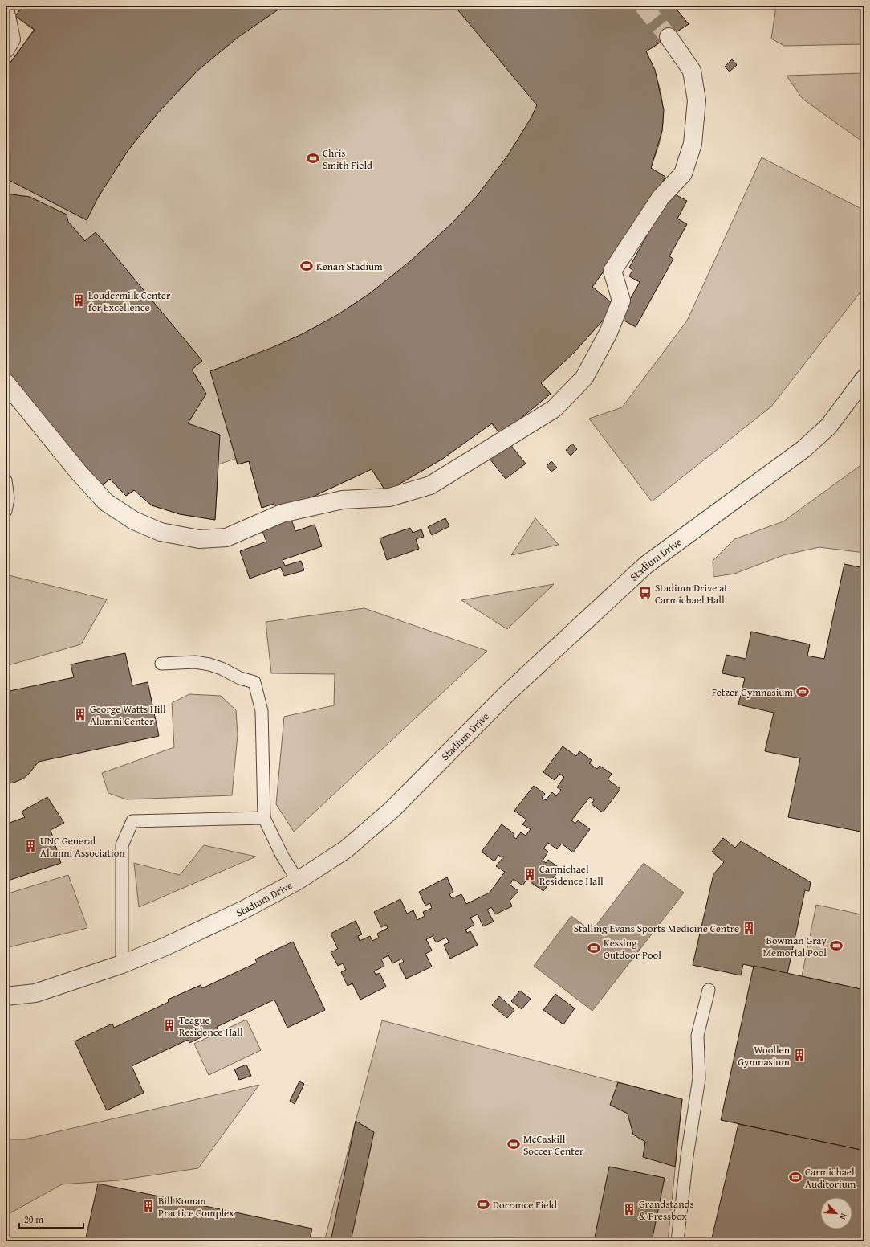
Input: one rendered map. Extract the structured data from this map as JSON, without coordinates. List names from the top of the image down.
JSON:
{
  "streets": {
    "street": ["Stadium Drive"]
  },
  "places": {
    "sports": [
      "Chris Smith Field",
      "Kenan Stadium",
      "Fetzer Gymnasium",
      "Bowman Gray Memorial Pool",
      "Kessing Outdoor Pool",
      "McCaskill Soccer Center",
      "Carmichael Auditorium",
      "Dorrance Field"
    ],
    "building": [
      "Loudermilk Center for Excellence",
      "George Watts Hill Alumni Center",
      "UNC General Alumni Association",
      "Carmichael Residence Hall",
      "Stalling Evans Sports Medicine Centre",
      "Teague Residence Hall",
      "Woollen Gymnasium",
      "Bill Koman Practice Complex",
      "Grandstands & Pressbox"
    ],
    "bus stop": ["Stadium Drive at Carmichael Hall"]
  },
  "scale_bar": "20 m",
  "north": "bottom right"
}
